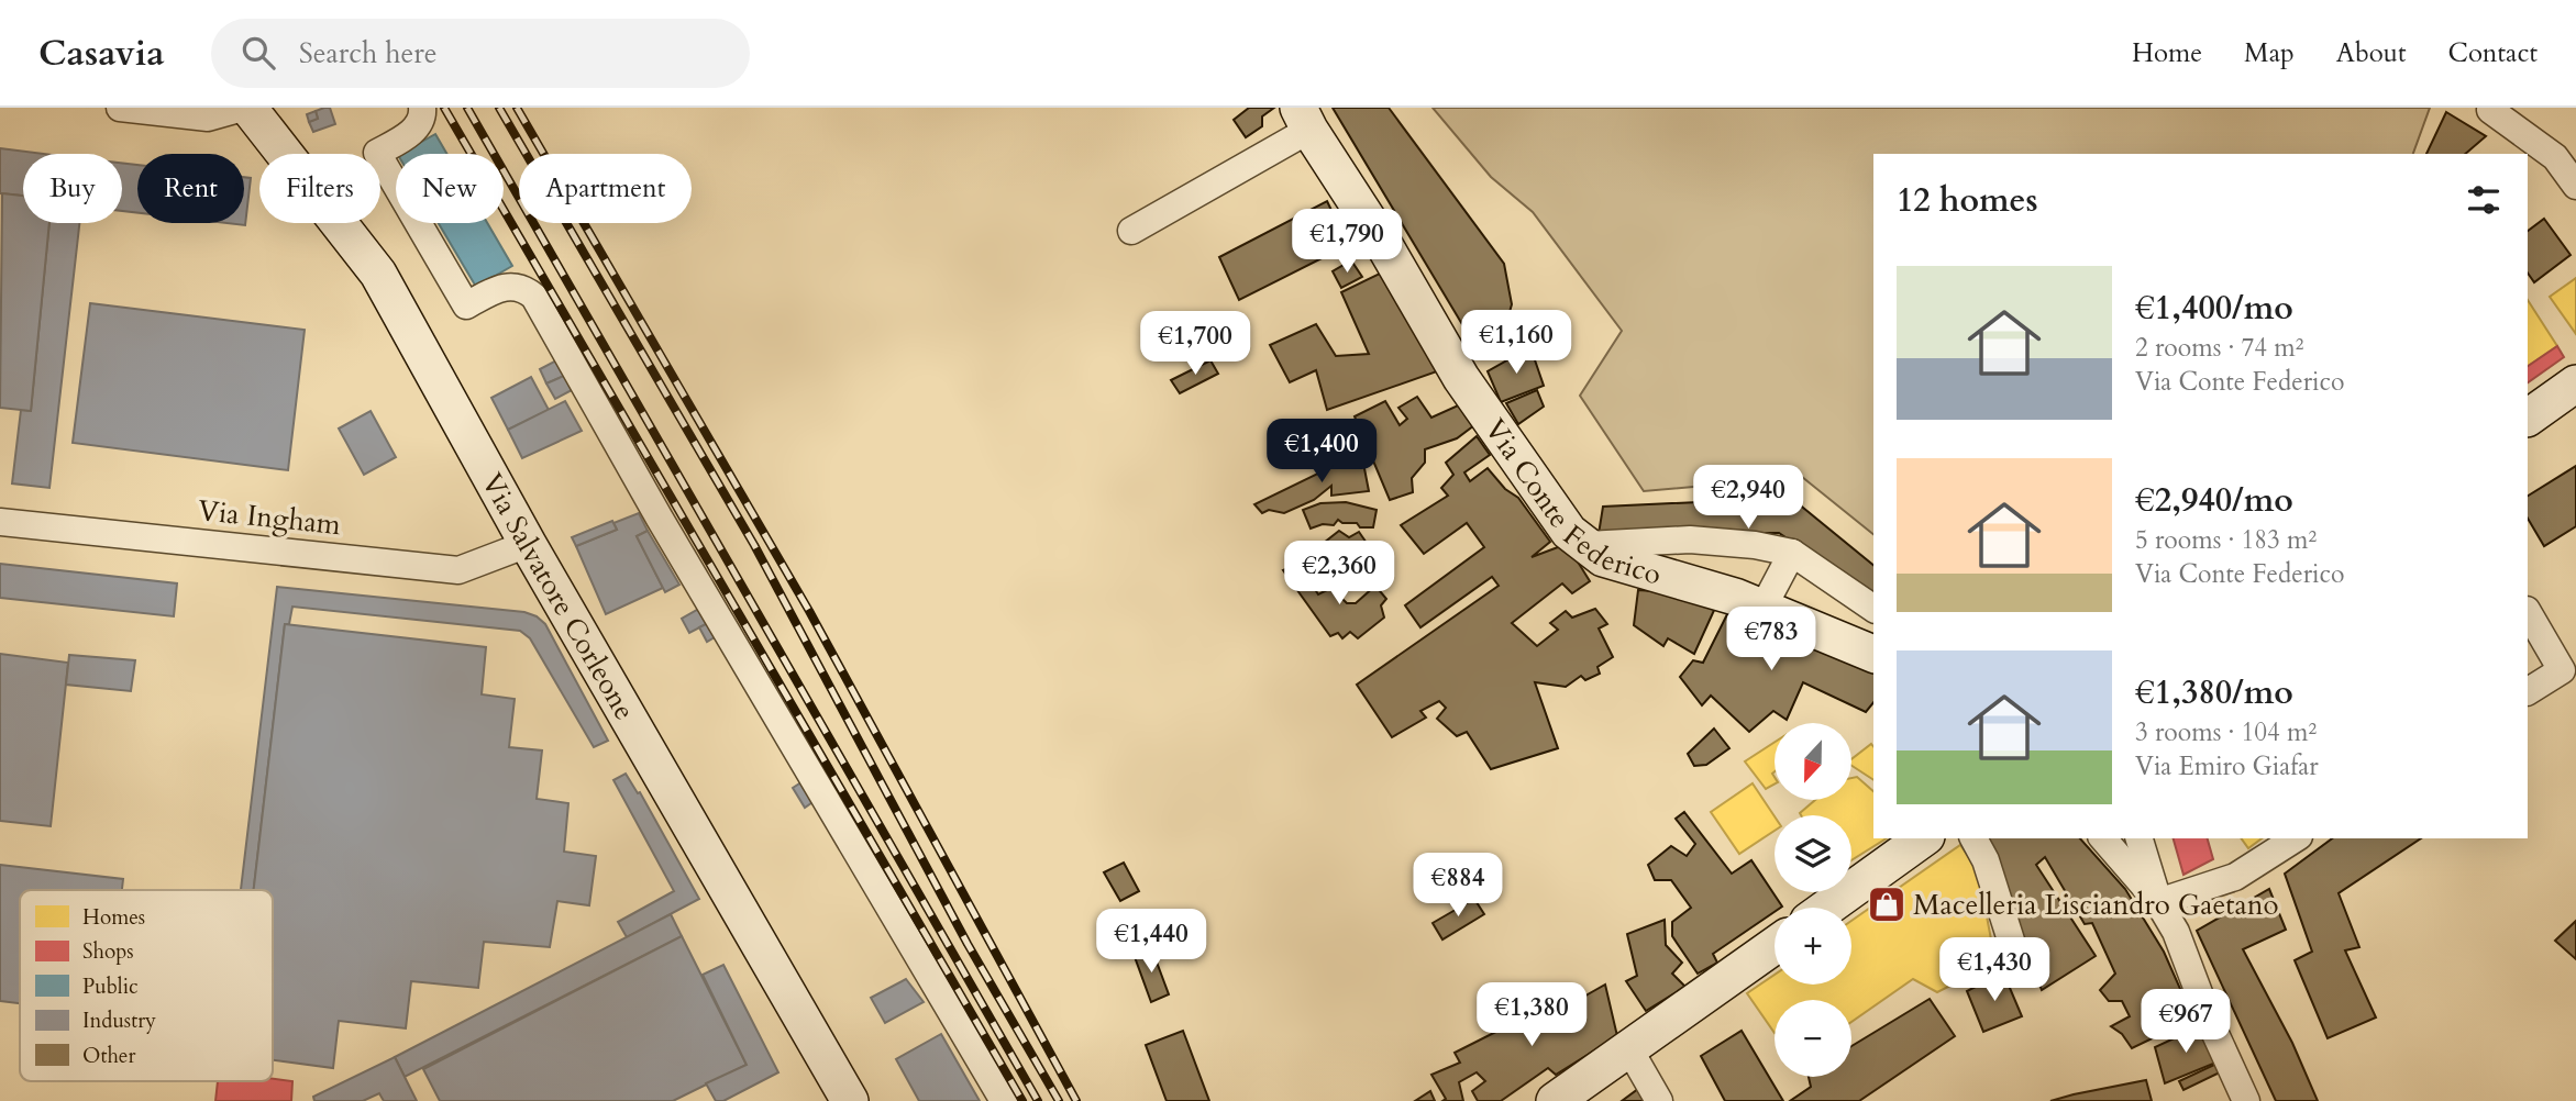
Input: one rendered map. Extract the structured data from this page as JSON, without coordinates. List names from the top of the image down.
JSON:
{
  "streets": {
    "street": ["Via Conte Federico", "Via Ingham", "Via Salvatore Corleone"]
  },
  "crossings": [
    ["Via Ingham", "Via Salvatore Corleone"]
  ],
  "places": {
    "shop": ["Macelleria Lisciandro Gaetano"]
  },
  "legend": [
    "Homes",
    "Shops",
    "Public",
    "Industry",
    "Other"
  ],
  "north": "bottom",
  "page": {
    "header": "Casavia",
    "search": "Search here",
    "nav": [
      "Home",
      "Map",
      "About",
      "Contact"
    ],
    "chip": [
      "Buy",
      "Rent",
      "Filters",
      "New",
      "Apartment"
    ],
    "heading": "12 homes",
    "price": [
      "€1,790",
      "€1,160",
      "€1,700",
      "€1,400",
      "€2,940",
      "€2,360",
      "€783",
      "€884",
      "€1,440",
      "€1,430",
      "€1,380",
      "€967"
    ],
    "list": [
      {
        "name": "€1,400/mo",
        "note": "2 rooms · 74 m² · Via Conte Federico"
      },
      {
        "name": "€2,940/mo",
        "note": "5 rooms · 183 m² · Via Conte Federico"
      },
      {
        "name": "€1,380/mo",
        "note": "3 rooms · 104 m² · Via Emiro Giafar"
      }
    ],
    "map_buttons": ["+", "−"]
  }
}
